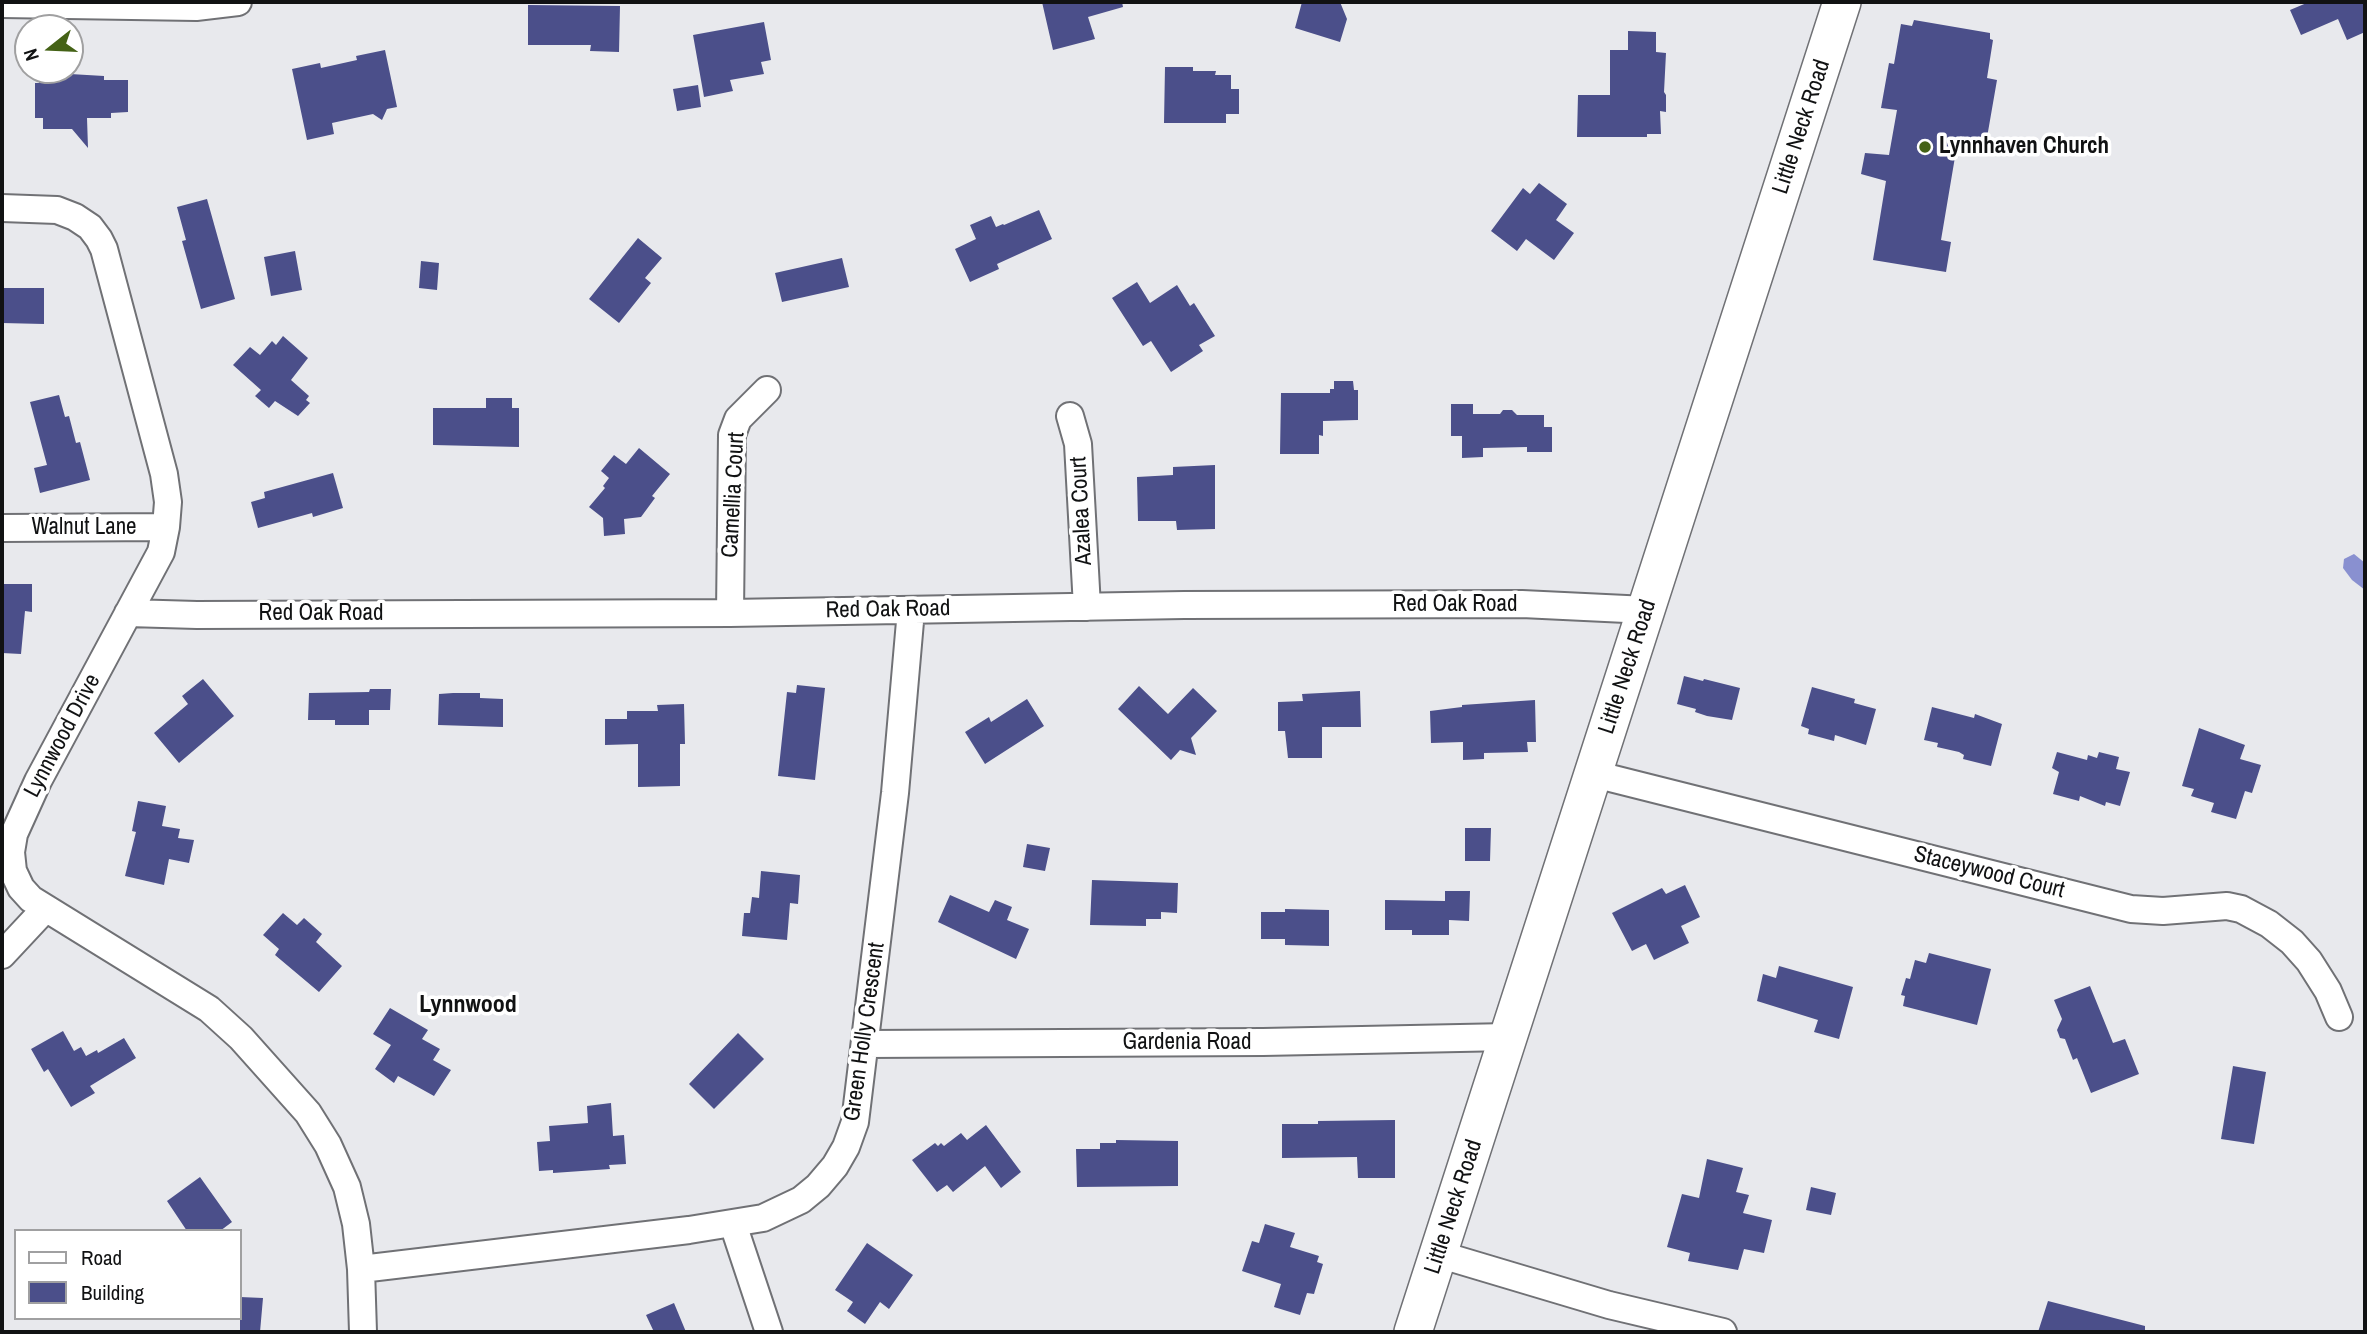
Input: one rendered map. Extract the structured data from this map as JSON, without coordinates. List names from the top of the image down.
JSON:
{
  "streets": {
    "street": [
      "Little Neck Road",
      "Camellia Court",
      "Azalea Court",
      "Walnut Lane",
      "Red Oak Road",
      "Lynnwood Drive",
      "Staceywood Court",
      "Green Holly Crescent",
      "Gardenia Road"
    ]
  },
  "crossings": [
    ["Little Neck Road", "Red Oak Road"],
    ["Little Neck Road", "Staceywood Court"],
    ["Little Neck Road", "Gardenia Road"],
    ["Camellia Court", "Red Oak Road"],
    ["Azalea Court", "Red Oak Road"],
    ["Walnut Lane", "Lynnwood Drive"],
    ["Red Oak Road", "Lynnwood Drive"],
    ["Red Oak Road", "Green Holly Crescent"],
    ["Lynnwood Drive", "Green Holly Crescent"],
    ["Green Holly Crescent", "Gardenia Road"]
  ],
  "districts": ["Lynnwood"],
  "places": ["Lynnhaven Church"],
  "legend": ["Road", "Building"],
  "north": "left"
}
